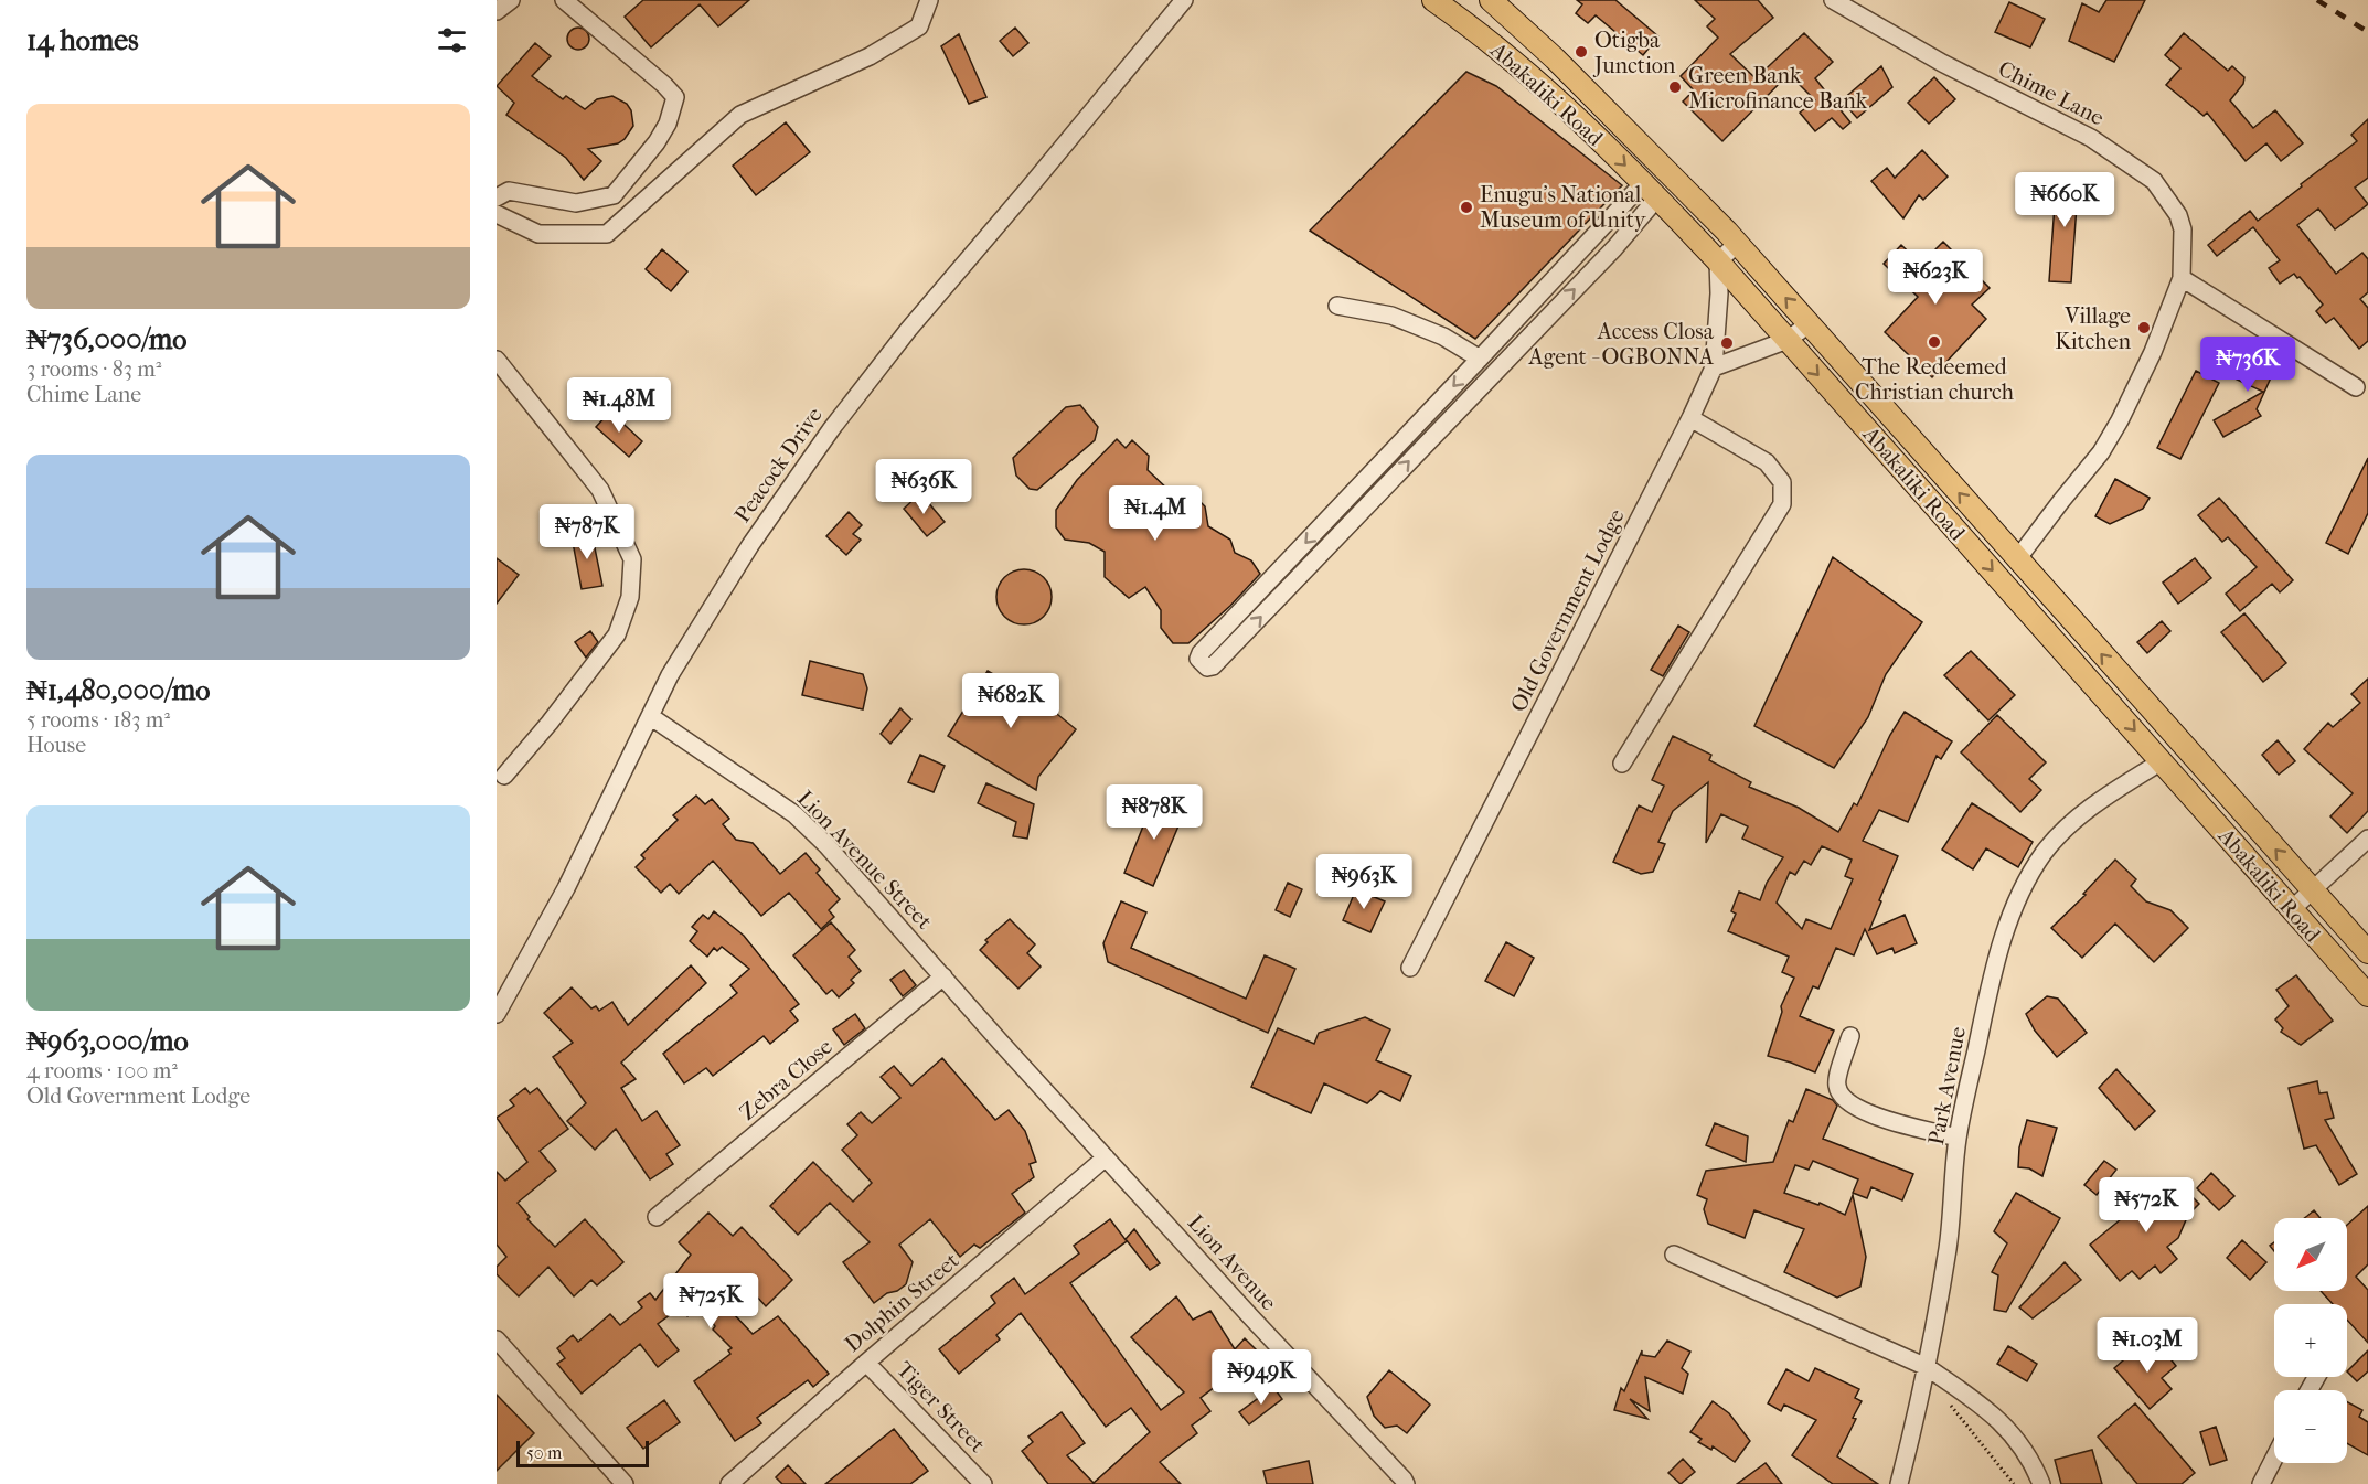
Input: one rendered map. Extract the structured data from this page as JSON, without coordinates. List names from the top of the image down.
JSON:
{
  "streets": {
    "main road": ["Abakaliki Road"],
    "street": [
      "Chime Lane",
      "Peacock Drive",
      "Old Government Lodge",
      "Lion Avenue Street",
      "Zebra Close",
      "Park Avenue",
      "Lion Avenue",
      "Dolphin Street",
      "Tiger Street"
    ]
  },
  "crossings": [
    ["Chime Lane", "Abakaliki Road"],
    ["Abakaliki Road", "Old Government Lodge"],
    ["Abakaliki Road", "Park Avenue"],
    ["Peacock Drive", "Lion Avenue Street"],
    ["Lion Avenue Street", "Zebra Close"],
    ["Lion Avenue Street", "Lion Avenue"],
    ["Lion Avenue Street", "Dolphin Street"],
    ["Lion Avenue", "Dolphin Street"],
    ["Dolphin Street", "Tiger Street"]
  ],
  "places": [
    "Otigba Junction",
    "Green Bank Microfinance Bank",
    "Enugu's National Museum of Unity",
    "Village Kitchen",
    "The Redeemed Christian church",
    "Access Closa Agent - OGBONNA"
  ],
  "scale_bar": "50 m",
  "north": "bottom left",
  "page": {
    "heading": "14 homes",
    "list": [
      {
        "name": "₦736,000/mo",
        "note": "3 rooms · 83 m² · Chime Lane"
      },
      {
        "name": "₦1,480,000/mo",
        "note": "5 rooms · 183 m² · House"
      },
      {
        "name": "₦963,000/mo",
        "note": "4 rooms · 100 m² · Old Government Lodge"
      }
    ],
    "price": [
      "₦660K",
      "₦623K",
      "₦736K",
      "₦1.48M",
      "₦636K",
      "₦1.4M",
      "₦787K",
      "₦682K",
      "₦878K",
      "₦963K",
      "₦572K",
      "₦725K",
      "₦1.03M",
      "₦949K"
    ],
    "map_buttons": ["+", "−"],
    "scale": "50 m"
  }
}
